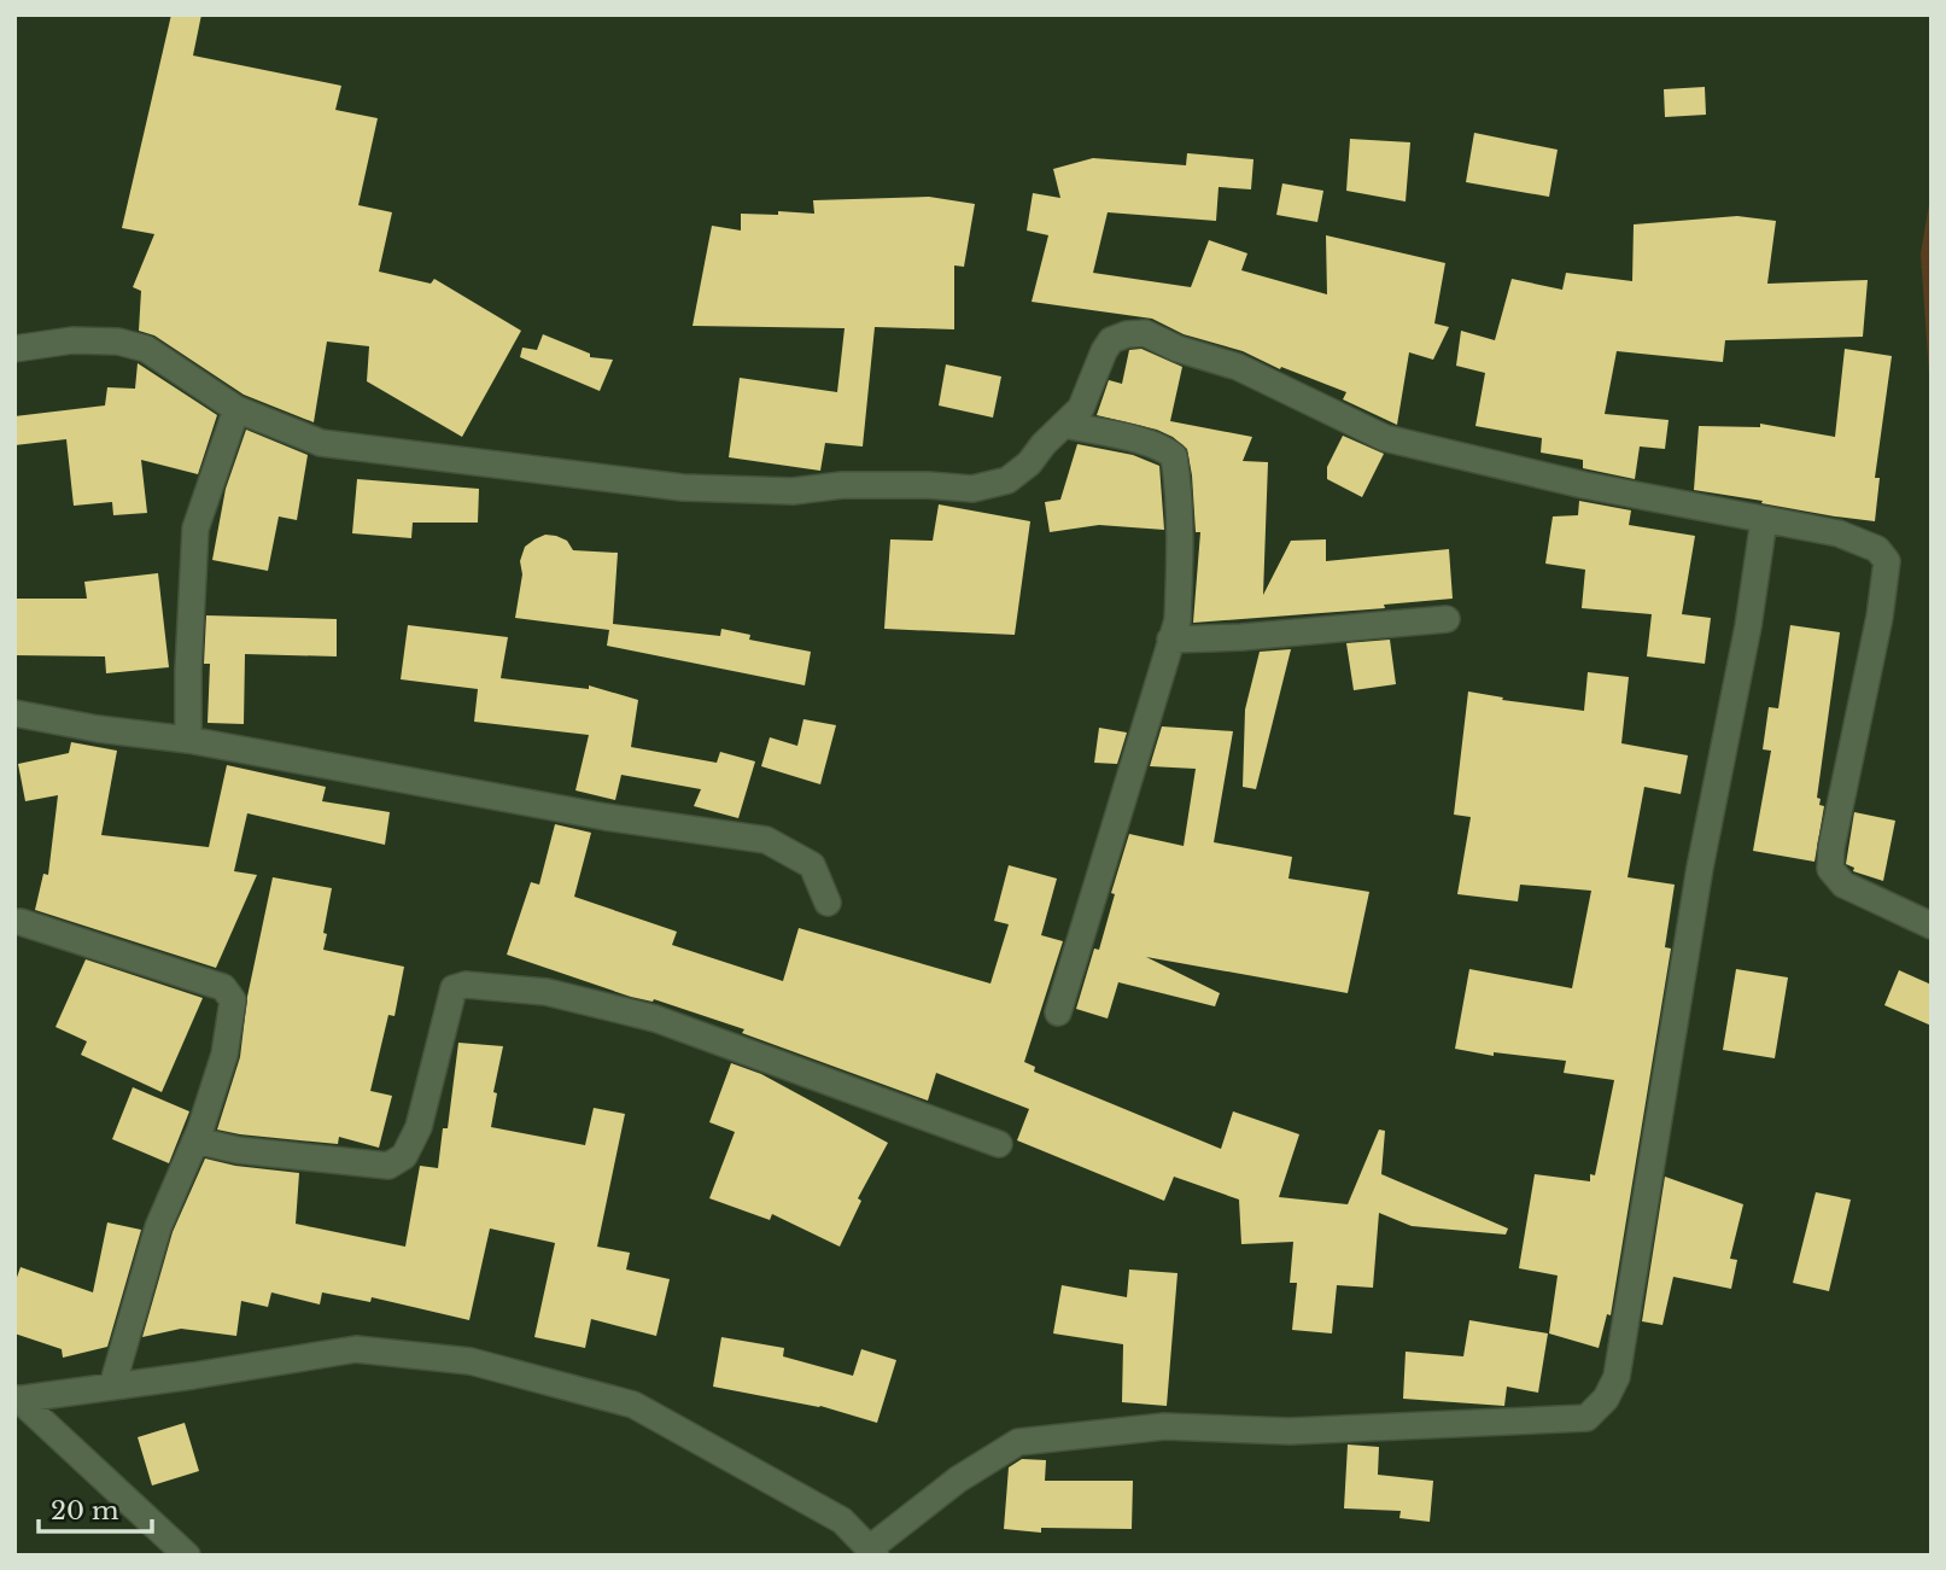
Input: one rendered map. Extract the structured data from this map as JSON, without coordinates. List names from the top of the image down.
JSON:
{
  "scale_bar": "20 m"
}
